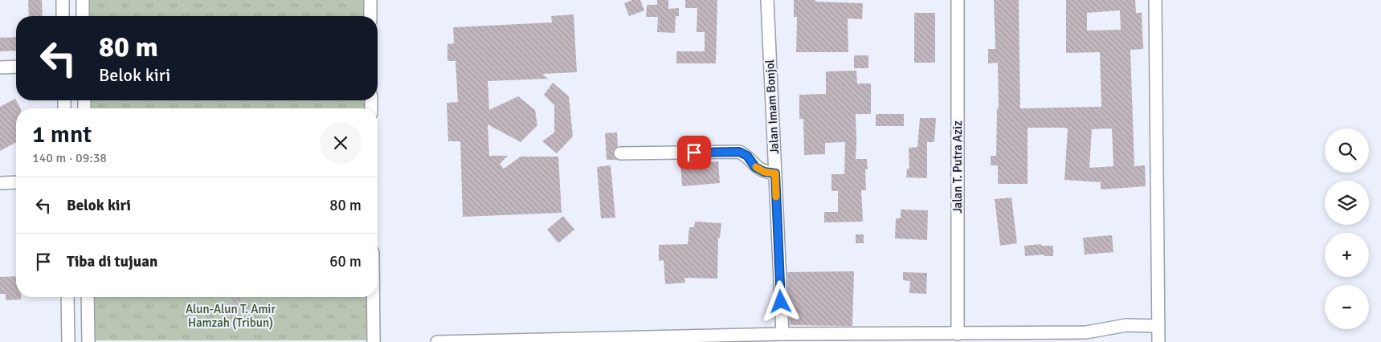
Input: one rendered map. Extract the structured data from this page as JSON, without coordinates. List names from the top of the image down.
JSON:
{
  "streets": {
    "street": ["Jalan Imam Bonjol", "Jalan T. Putra Aziz"]
  },
  "parks": ["Alun-Alun T. Amir Hamzah (Tribun)"],
  "page": {
    "turn": ["80 m", "Belok kiri"],
    "heading": ["1 mnt", "140 m · 09:38"],
    "map_buttons": ["+", "−"],
    "list": [
      {
        "name": "Belok kiri",
        "value": "80 m"
      },
      {
        "name": "Tiba di tujuan",
        "value": "60 m"
      }
    ]
  }
}
